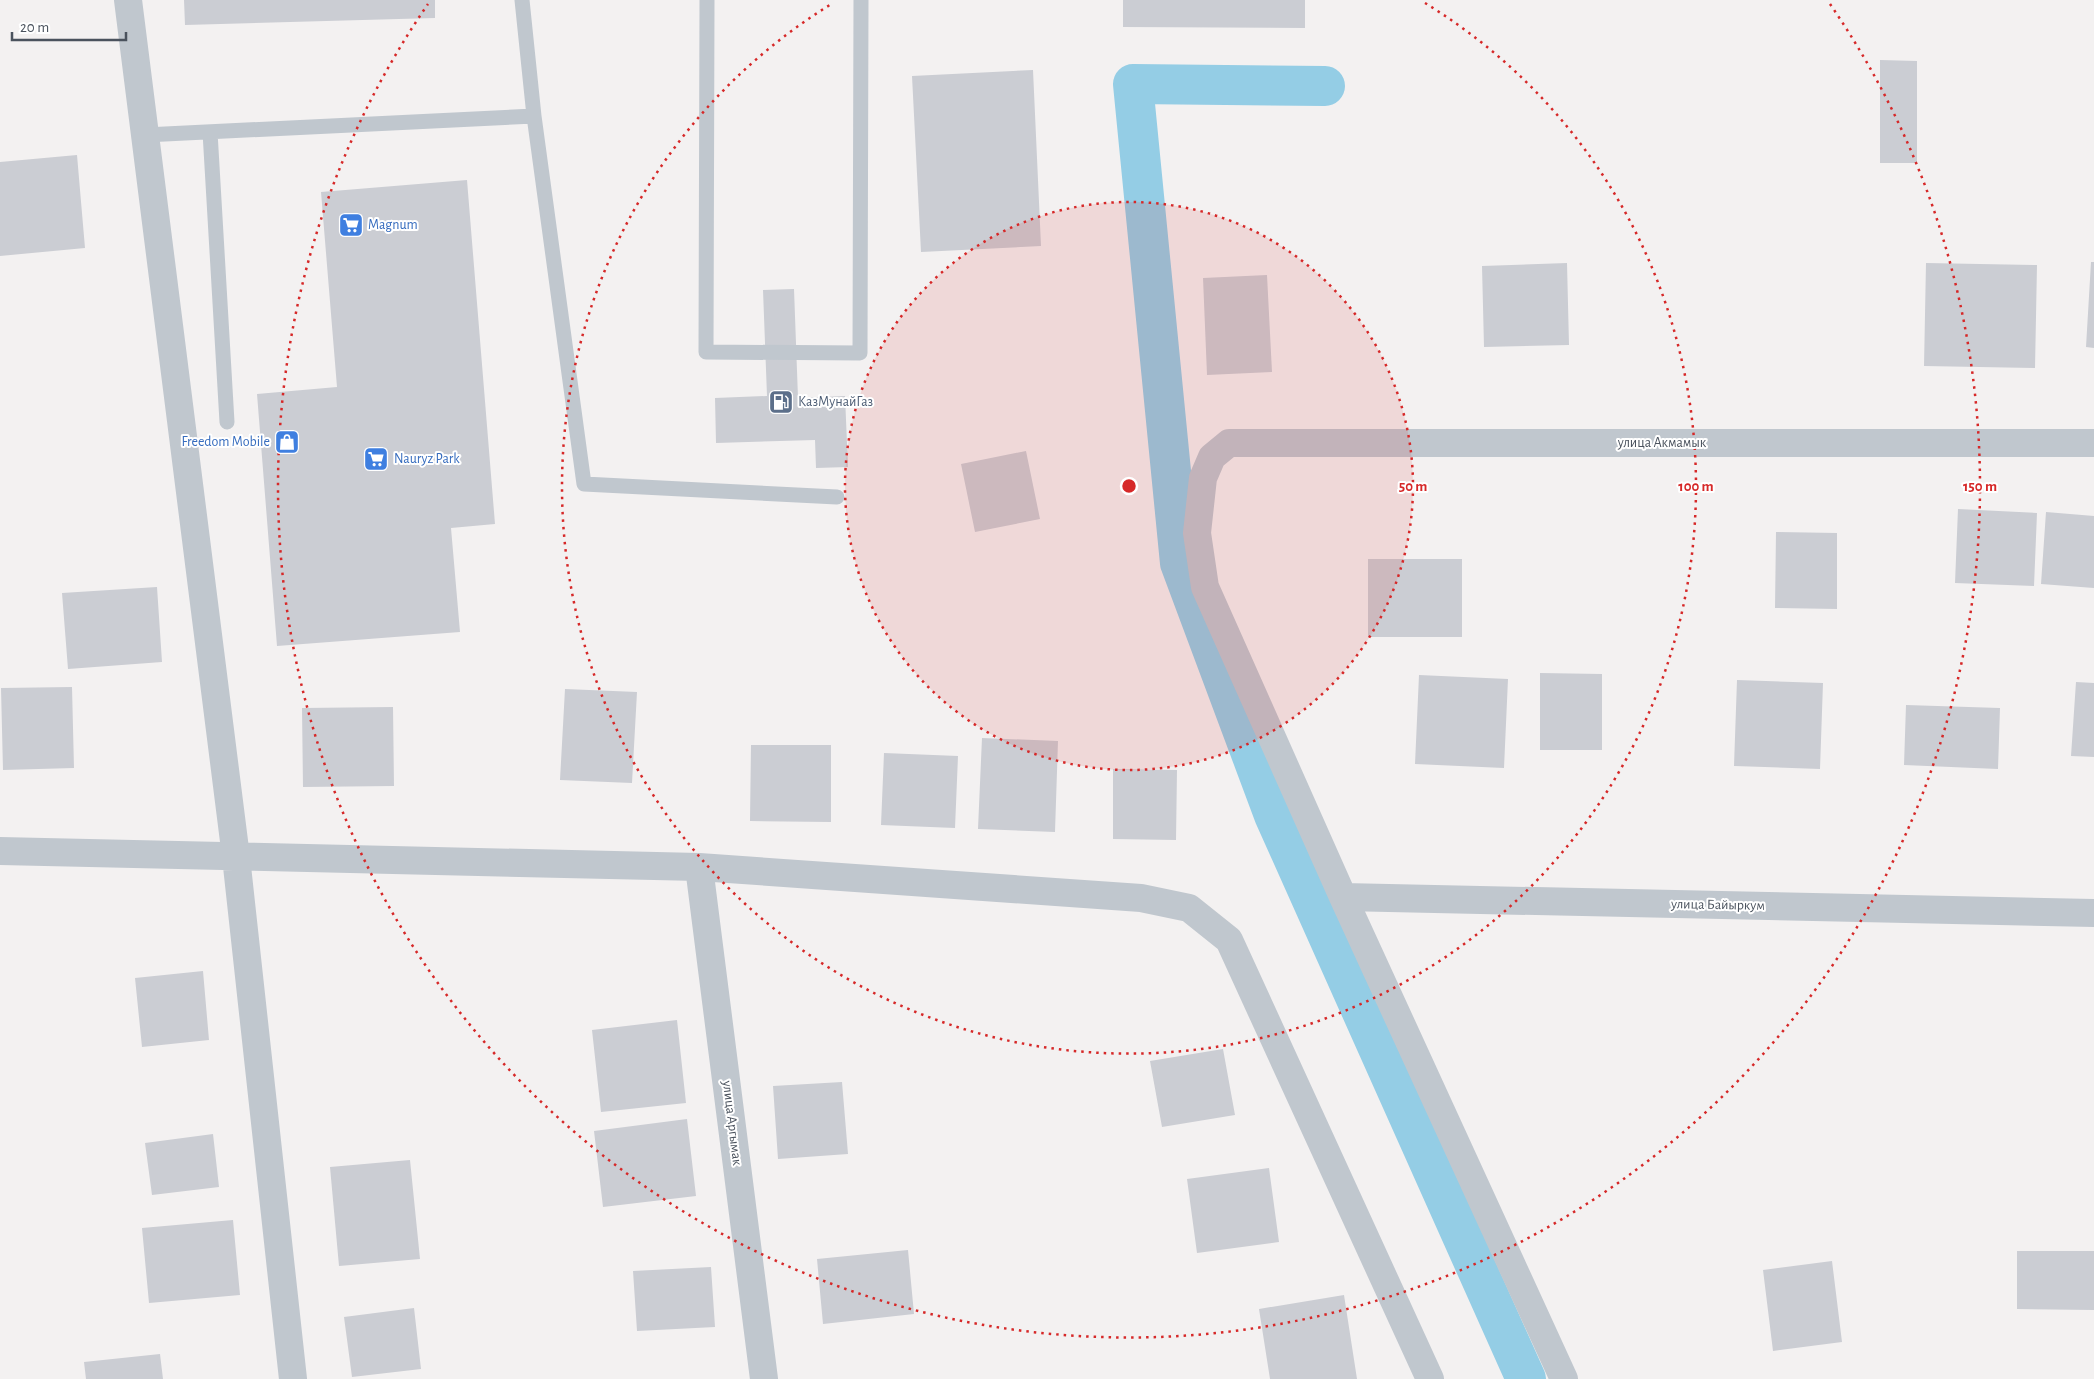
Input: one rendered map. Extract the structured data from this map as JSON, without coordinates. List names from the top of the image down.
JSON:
{
  "streets": {
    "street": ["улица Акмамык", "улица Байыркум", "улица Аргымак"]
  },
  "crossings": [
    ["улица Акмамык", "улица Байыркум"]
  ],
  "places": {
    "supermarket": ["Magnum", "Nauryz Park"],
    "fuel station": ["КазМунайГаз"],
    "shop": ["Freedom Mobile"]
  },
  "scale_bar": "20 m",
  "rings": ["50 m", "100 m", "150 m"]
}
